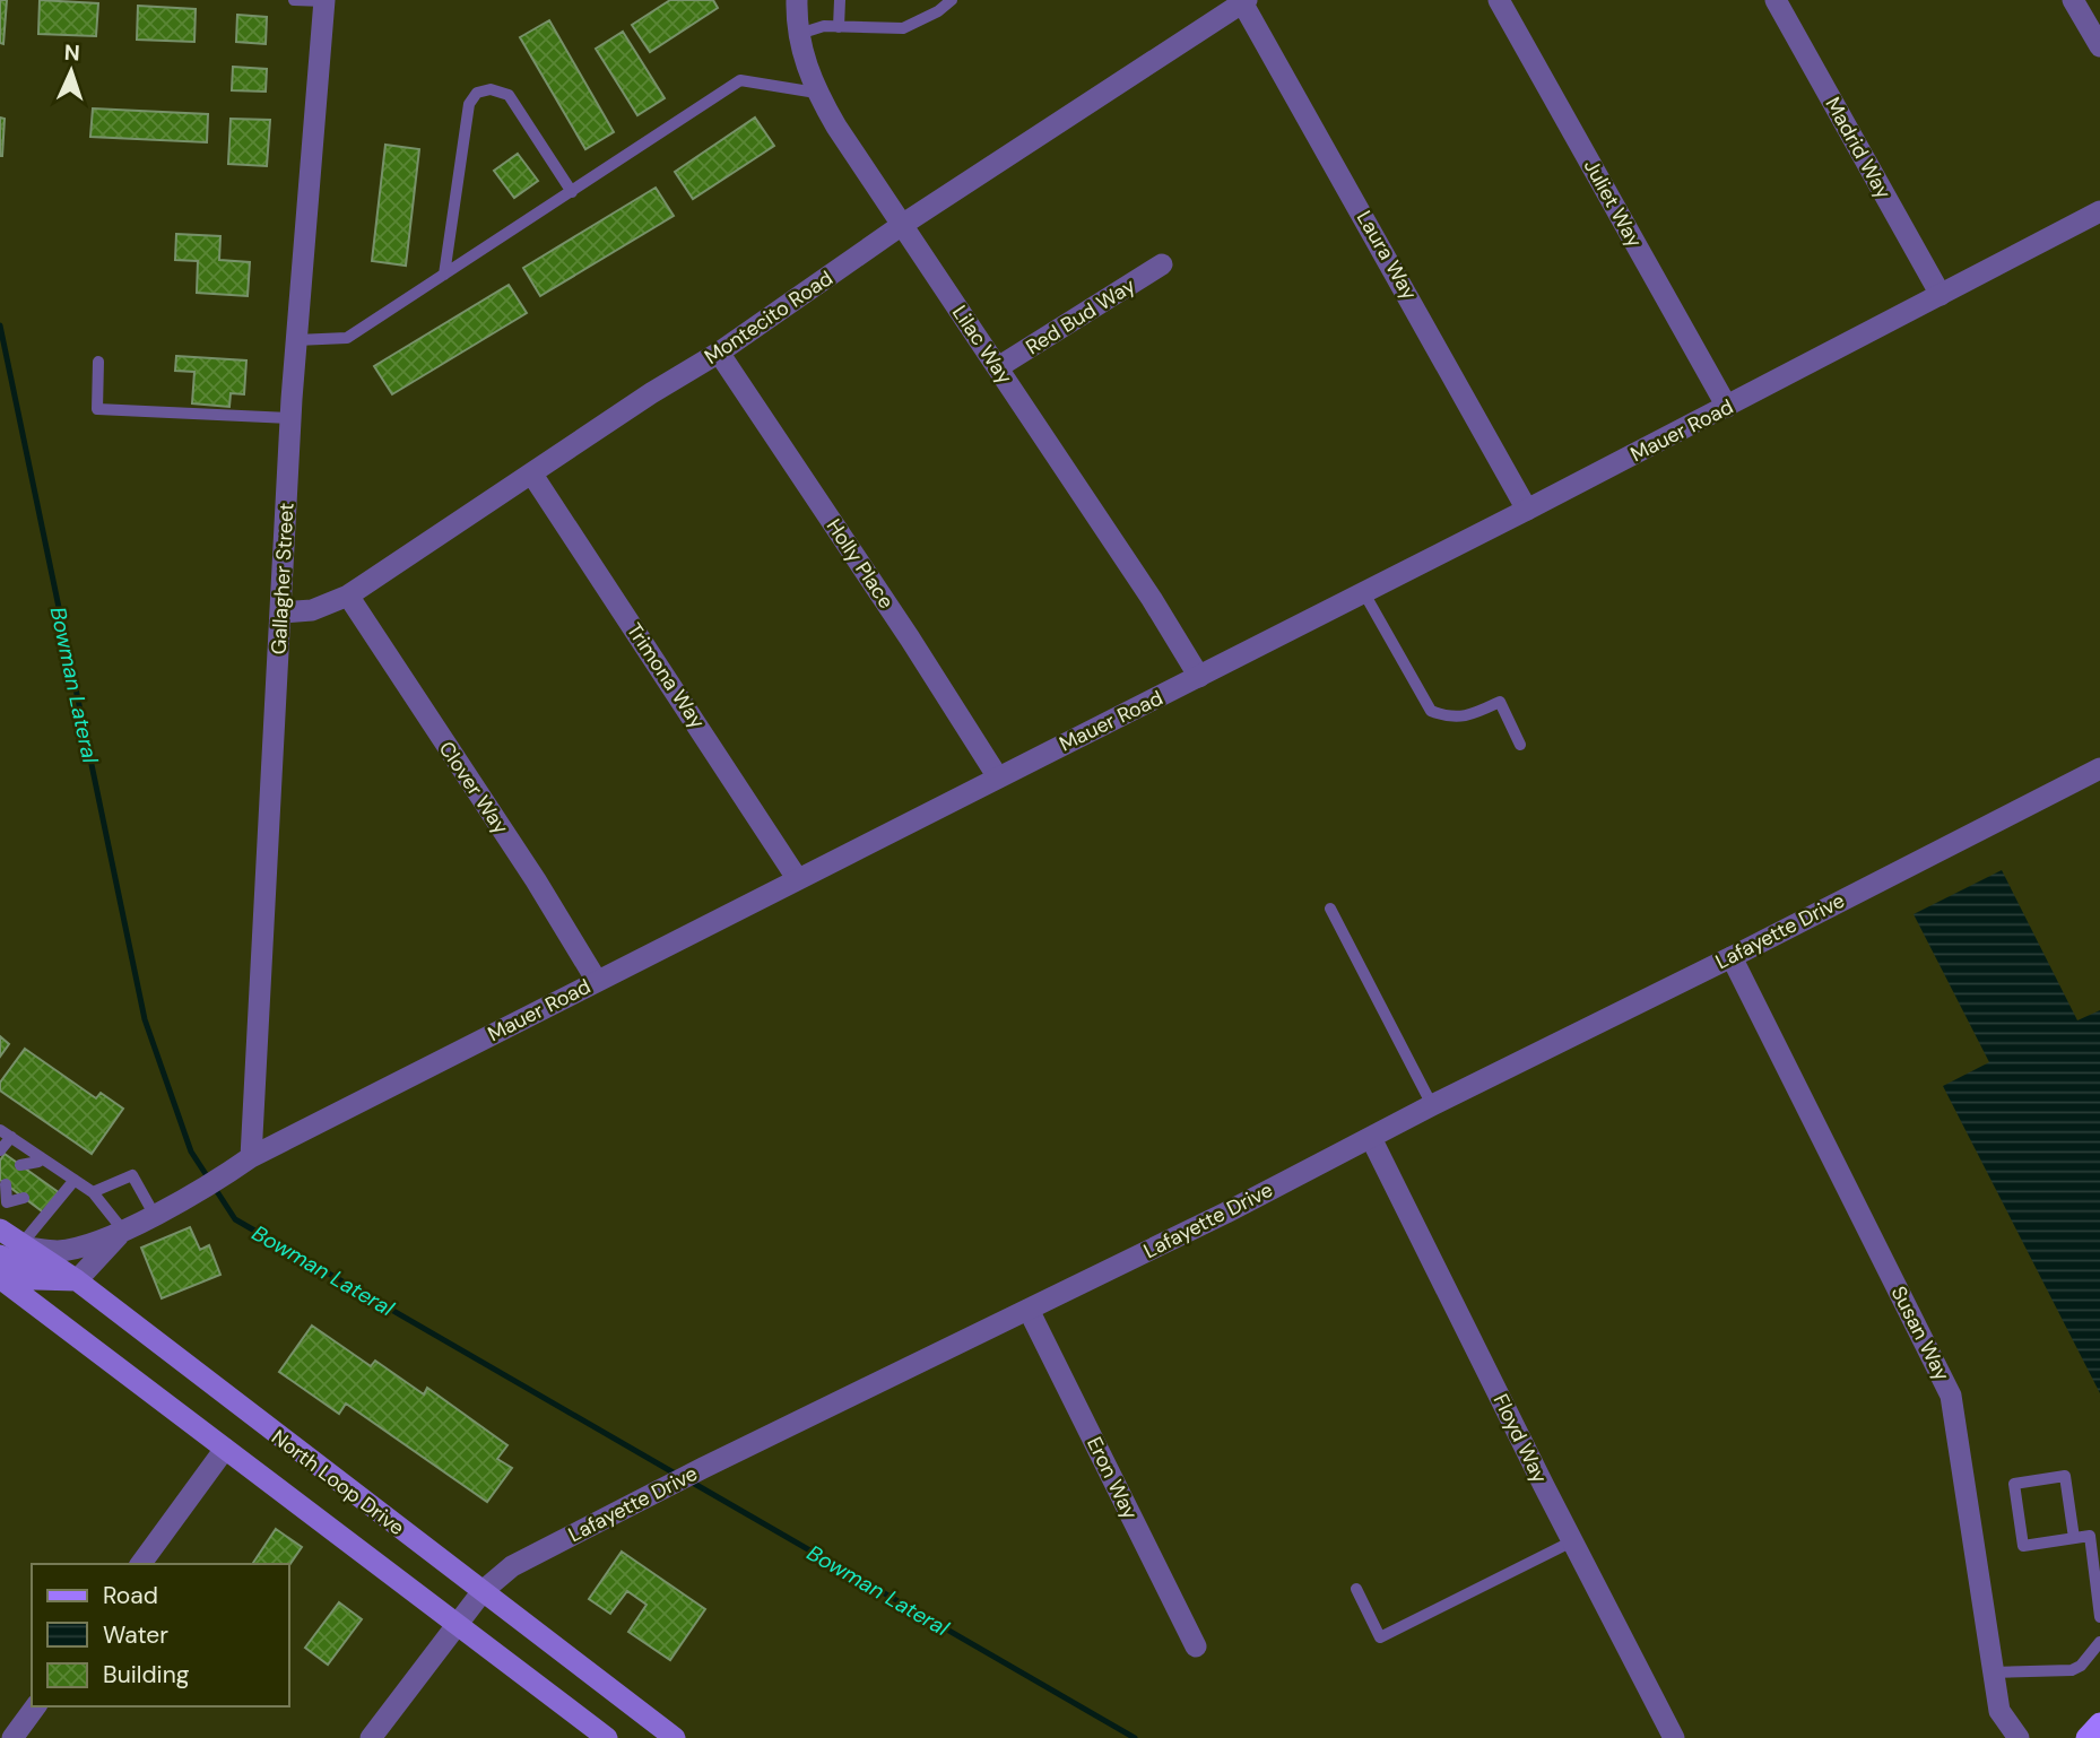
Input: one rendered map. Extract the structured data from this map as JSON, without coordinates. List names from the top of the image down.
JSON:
{
  "streets": {
    "main road": ["North Loop Drive"],
    "street": [
      "Madrid Way",
      "Juliet Way",
      "Laura Way",
      "Red Bud Way",
      "Montecito Road",
      "Lilac Way",
      "Mauer Road",
      "Holly Place",
      "Gallagher Street",
      "Trimona Way",
      "Clover Way",
      "Lafayette Drive",
      "Susan Way",
      "Floyd Way",
      "Eron Way"
    ]
  },
  "crossings": [
    ["Madrid Way", "Mauer Road"],
    ["Juliet Way", "Mauer Road"],
    ["Laura Way", "Montecito Road"],
    ["Laura Way", "Mauer Road"],
    ["Red Bud Way", "Lilac Way"],
    ["Montecito Road", "Lilac Way"],
    ["Montecito Road", "Holly Place"],
    ["Montecito Road", "Gallagher Street"],
    ["Montecito Road", "Trimona Way"],
    ["Montecito Road", "Clover Way"],
    ["Lilac Way", "Mauer Road"],
    ["Mauer Road", "Holly Place"],
    ["Mauer Road", "Gallagher Street"],
    ["Mauer Road", "Trimona Way"],
    ["Mauer Road", "Clover Way"],
    ["Mauer Road", "North Loop Drive"],
    ["Lafayette Drive", "Susan Way"],
    ["Lafayette Drive", "Floyd Way"],
    ["Lafayette Drive", "Eron Way"],
    ["Lafayette Drive", "North Loop Drive"]
  ],
  "water": ["Bowman Lateral"],
  "legend": ["Road", "Water", "Building"],
  "north": "top"
}
